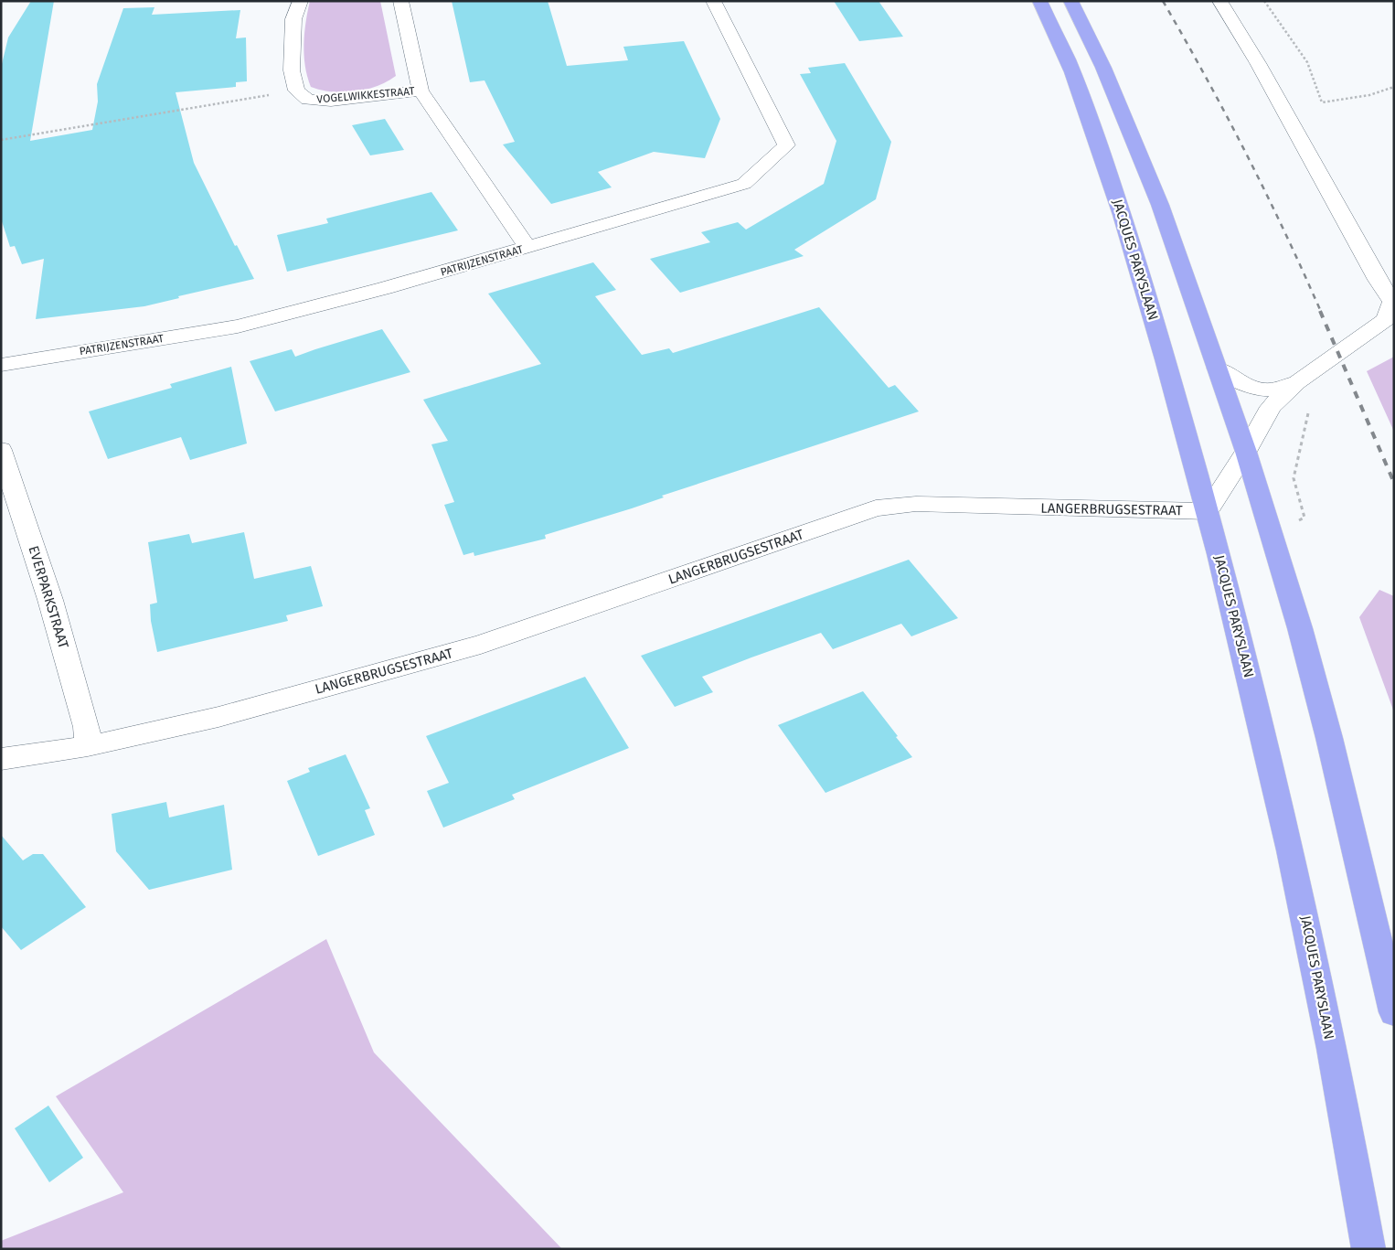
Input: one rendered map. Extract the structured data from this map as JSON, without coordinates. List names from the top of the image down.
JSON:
{
  "streets": {
    "highway": ["JACQUES PARYSLAAN"],
    "street": [
      "VOGELWIKKESTRAAT",
      "PATRIJZENSTRAAT",
      "LANGERBRUGSESTRAAT",
      "EVERPARKSTRAAT"
    ]
  },
  "crossings": [
    ["VOGELWIKKESTRAAT", "PATRIJZENSTRAAT"],
    ["JACQUES PARYSLAAN", "LANGERBRUGSESTRAAT"],
    ["LANGERBRUGSESTRAAT", "EVERPARKSTRAAT"]
  ]
}
